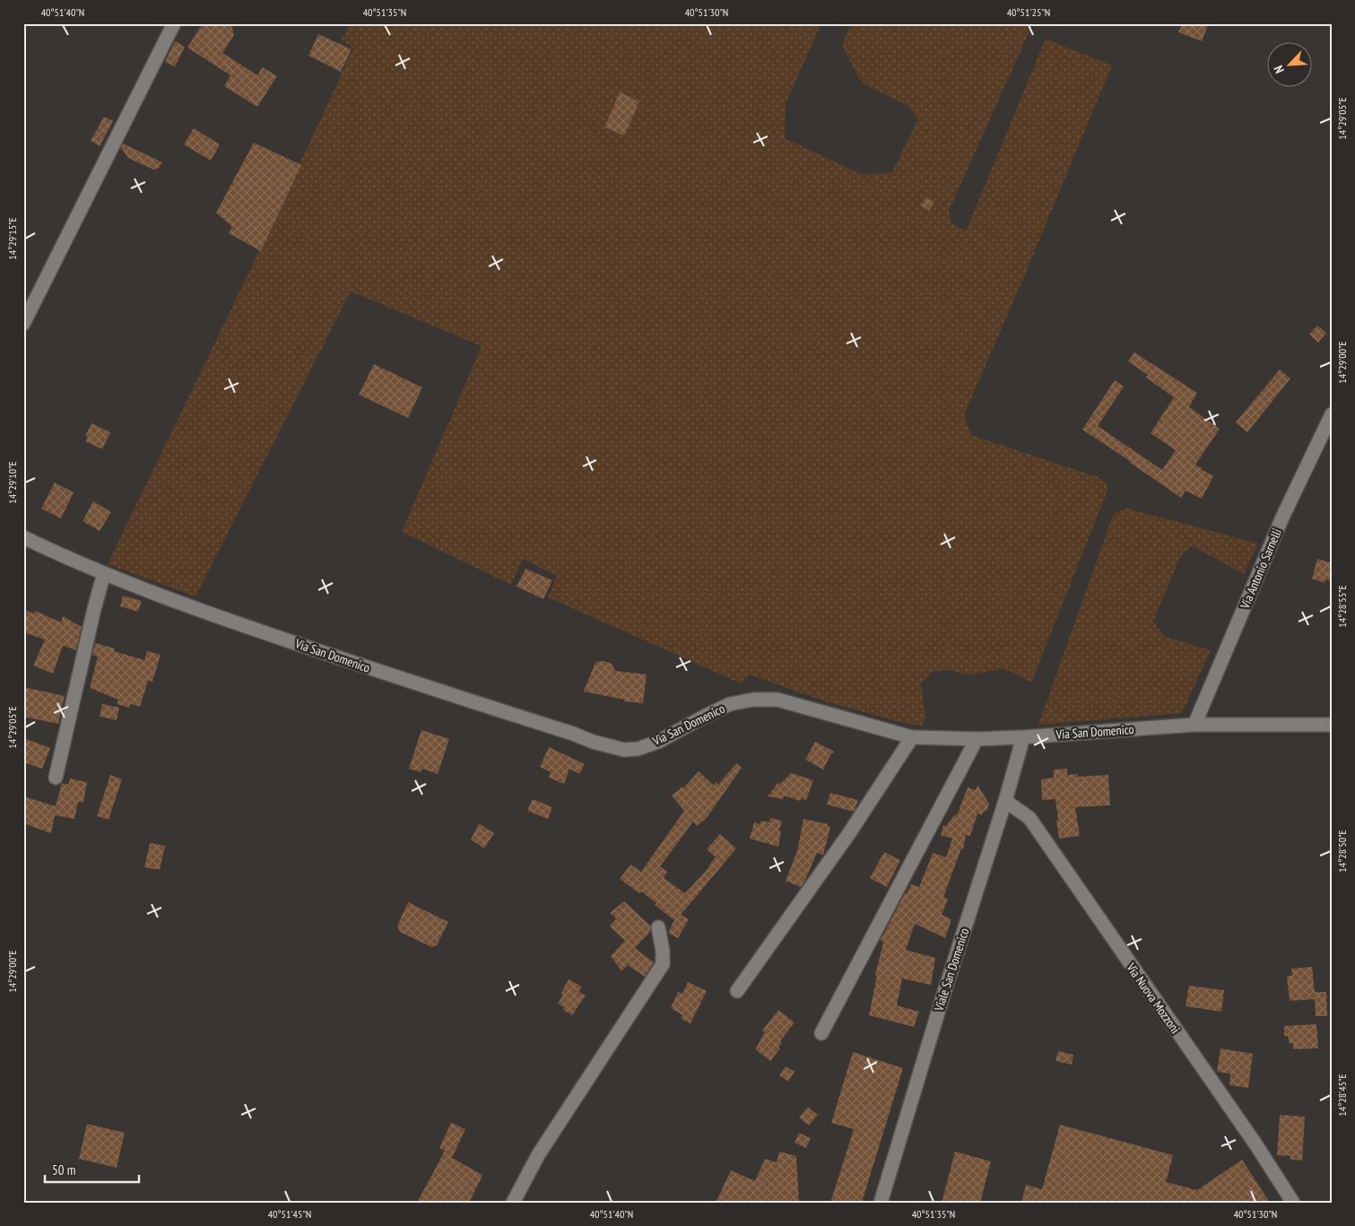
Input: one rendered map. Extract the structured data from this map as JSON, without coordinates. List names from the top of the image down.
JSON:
{
  "streets": {
    "street": [
      "Via Antonio Sarnelli",
      "Via San Domenico",
      "Viale San Domenico",
      "Via Nuova Mozzoni"
    ]
  },
  "crossings": [
    ["Via Antonio Sarnelli", "Via San Domenico"],
    ["Via San Domenico", "Viale San Domenico"],
    ["Viale San Domenico", "Via Nuova Mozzoni"]
  ],
  "scale_bar": "50 m",
  "north": "bottom left",
  "coordinates": [
    "40°51'40\"N",
    "40°51'35\"N",
    "40°51'30\"N",
    "40°51'25\"N",
    "14°29'05\"E",
    "14°29'15\"E",
    "14°29'00\"E",
    "14°29'10\"E",
    "14°28'55\"E",
    "14°28'50\"E",
    "14°28'45\"E",
    "40°51'45\"N"
  ]
}
